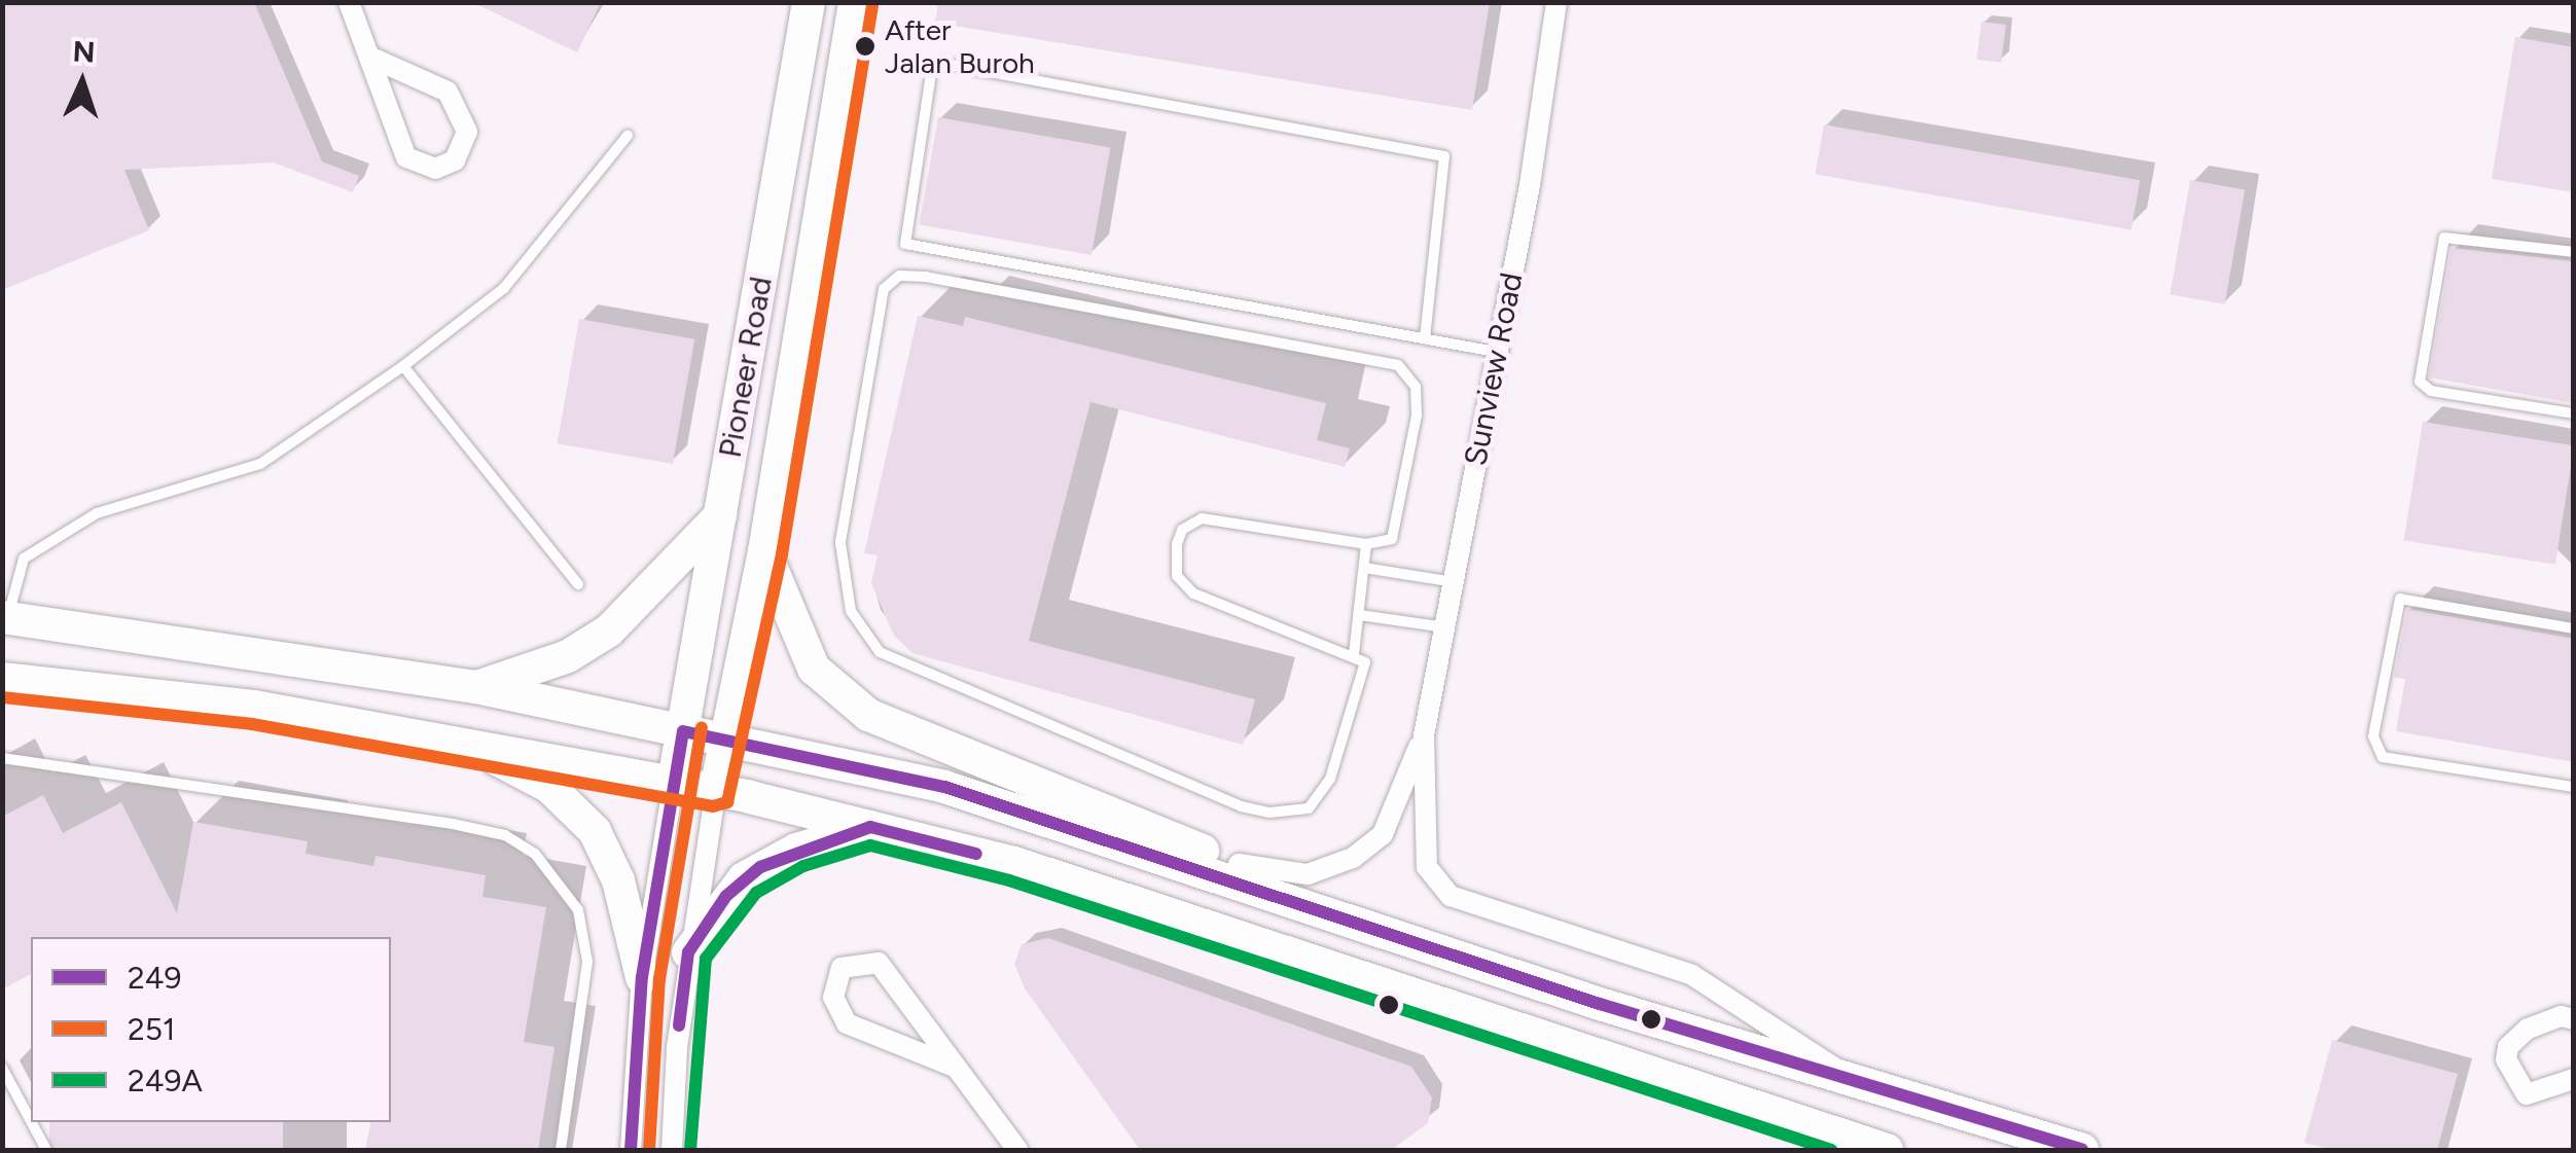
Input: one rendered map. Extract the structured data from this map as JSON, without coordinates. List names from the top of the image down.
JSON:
{
  "streets": {
    "main road": ["Pioneer Road"],
    "street": ["Sunview Road"]
  },
  "places": ["After Jalan Buroh"],
  "lines": ["transit line 251", "transit line 249", "transit line 249A"],
  "legend": ["249", "251", "249A"],
  "north": "top"
}
